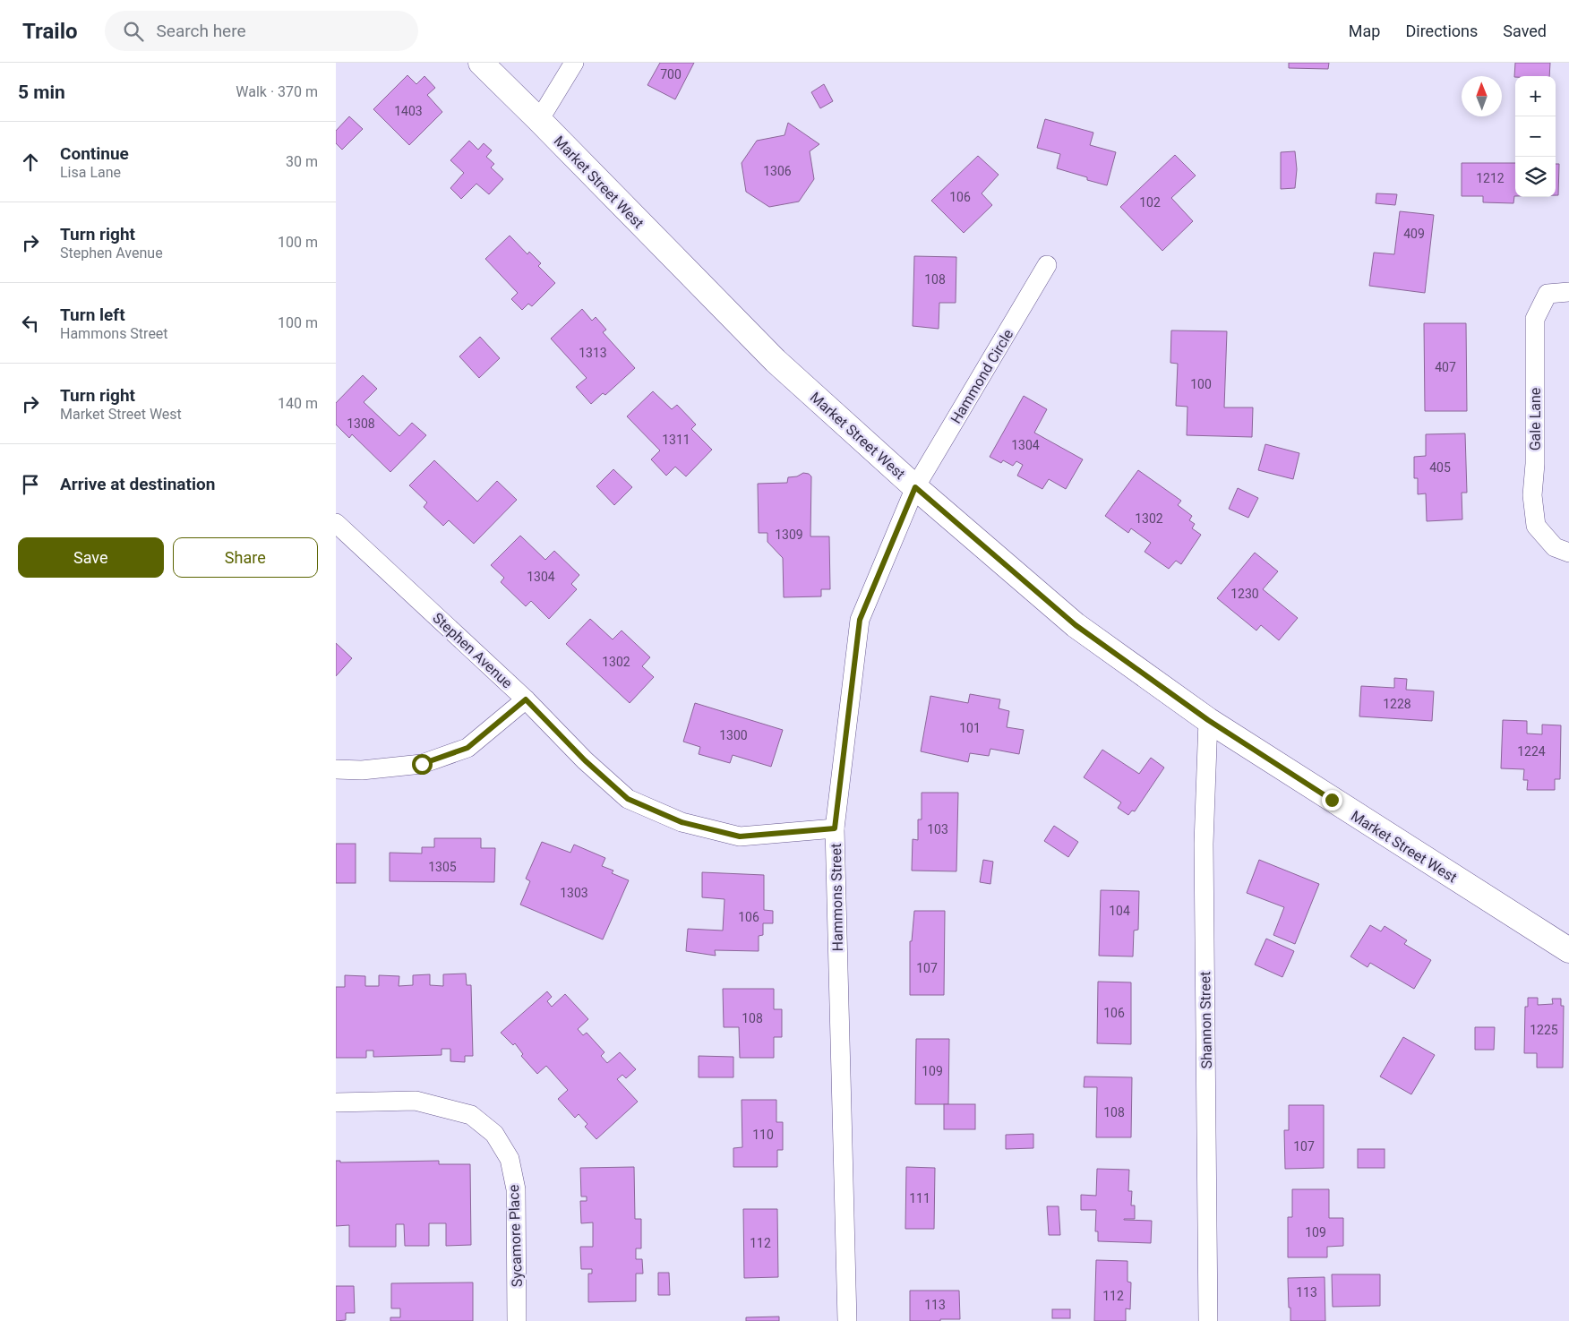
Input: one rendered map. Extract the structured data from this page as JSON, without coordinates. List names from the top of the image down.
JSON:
{
  "streets": {
    "main road": ["Market Street West"],
    "street": [
      "Hammond Circle",
      "Gale Lane",
      "Stephen Avenue",
      "Hammons Street",
      "Shannon Street",
      "Sycamore Place"
    ]
  },
  "crossings": [
    ["Market Street West", "Hammond Circle"],
    ["Market Street West", "Hammons Street"],
    ["Market Street West", "Shannon Street"],
    ["Hammond Circle", "Hammons Street"],
    ["Stephen Avenue", "Hammons Street"]
  ],
  "house_numbers": [
    "700",
    "1403",
    "1306",
    "1212",
    "106",
    "102",
    "409",
    "108",
    "1313",
    "407",
    "100",
    "1308",
    "1311",
    "1304",
    "405",
    "1302",
    "1309",
    "1304",
    "1230",
    "1302",
    "1228",
    "101",
    "1300",
    "1224",
    "103",
    "1305",
    "1303",
    "104",
    "106",
    "107",
    "106",
    "108",
    "1225",
    "109",
    "108",
    "110",
    "107",
    "111",
    "109",
    "112",
    "113",
    "112",
    "113"
  ],
  "north": "top",
  "page": {
    "header": "Trailo",
    "search": "Search here",
    "nav": ["Map", "Directions", "Saved"],
    "heading": ["5 min", "Walk · 370 m"],
    "map_buttons": ["+", "−"],
    "list": [
      ["Continue", "Lisa Lane", "30 m"],
      ["Turn right", "Stephen Avenue", "100 m"],
      ["Turn left", "Hammons Street", "100 m"],
      ["Turn right", "Market Street West", "140 m"],
      "Arrive at destination"
    ],
    "buttons": ["Save", "Share"]
  }
}
